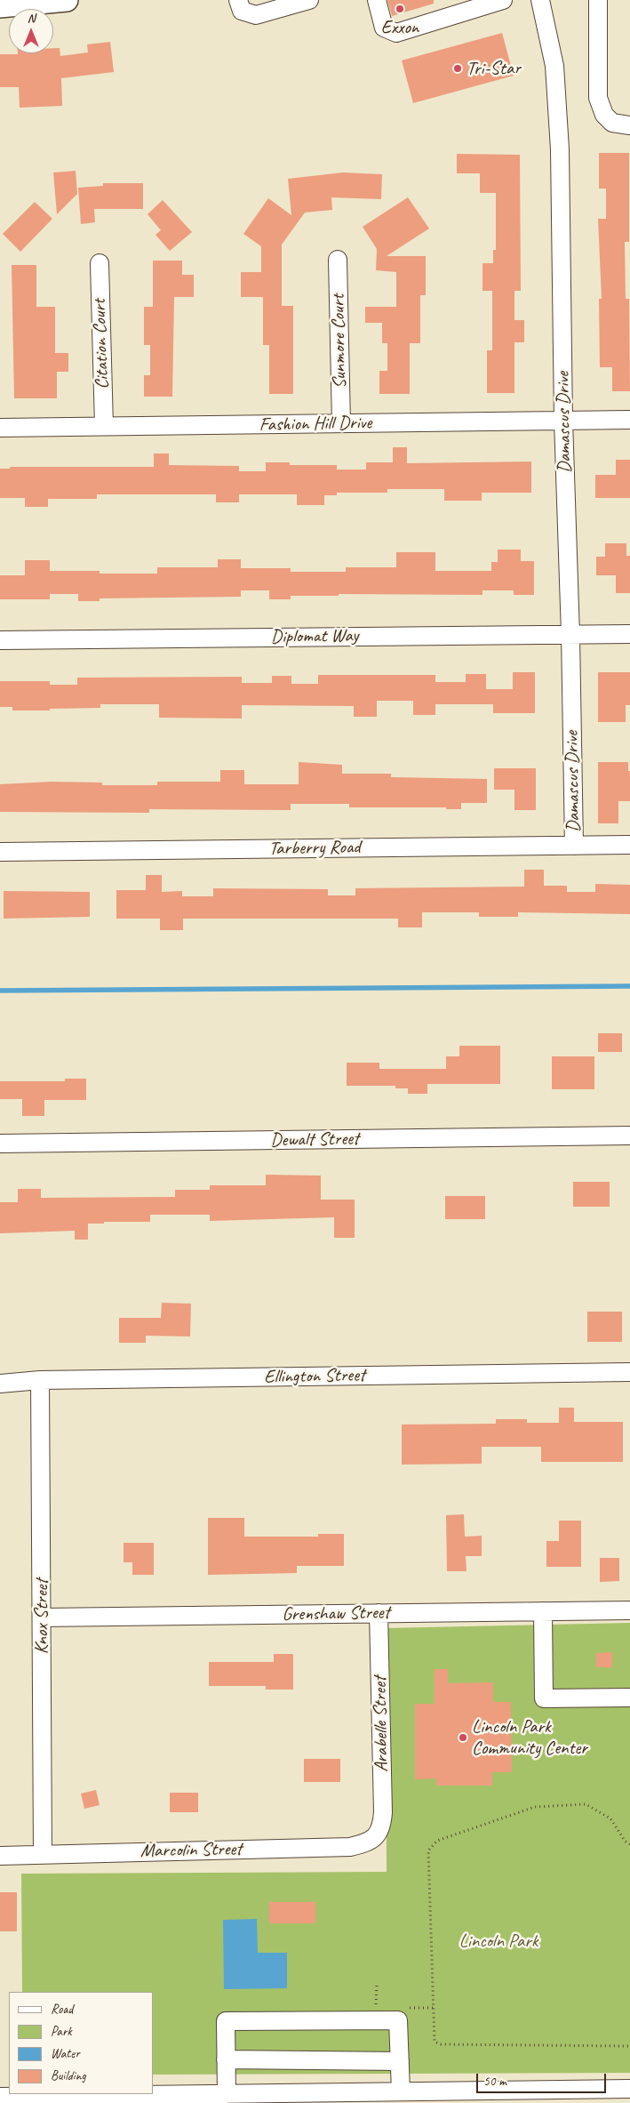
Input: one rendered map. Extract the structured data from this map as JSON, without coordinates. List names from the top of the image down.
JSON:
{
  "streets": {
    "street": [
      "Sunmore Court",
      "Citation Court",
      "Damascus Drive",
      "Fashion Hill Drive",
      "Diplomat Way",
      "Tarberry Road",
      "Dewalt Street",
      "Ellington Street",
      "Grenshaw Street",
      "Knox Street",
      "Arabelle Street",
      "Marcolin Street"
    ]
  },
  "crossings": [
    ["Sunmore Court", "Fashion Hill Drive"],
    ["Citation Court", "Fashion Hill Drive"],
    ["Damascus Drive", "Fashion Hill Drive"],
    ["Damascus Drive", "Diplomat Way"],
    ["Damascus Drive", "Tarberry Road"],
    ["Ellington Street", "Knox Street"],
    ["Grenshaw Street", "Knox Street"],
    ["Grenshaw Street", "Arabelle Street"],
    ["Knox Street", "Marcolin Street"],
    ["Arabelle Street", "Marcolin Street"]
  ],
  "parks": ["Lincoln Park"],
  "places": ["Exxon", "Tri-Star", "Lincoln Park Community Center"],
  "legend": [
    "Road",
    "Park",
    "Water",
    "Building"
  ],
  "scale_bar": "50 m",
  "north": "top"
}
